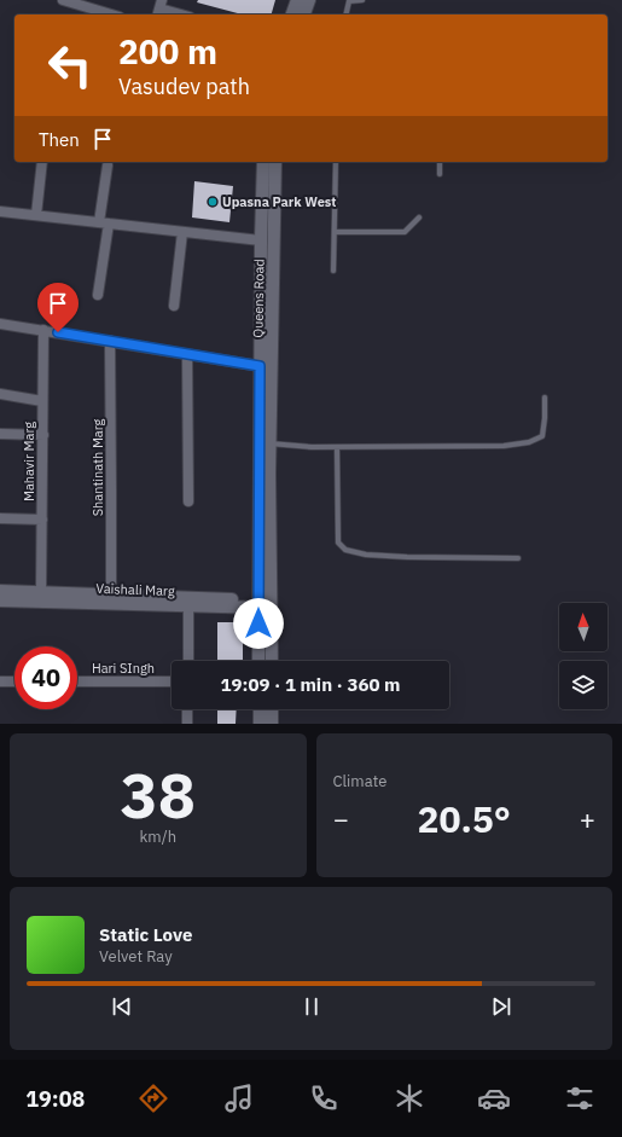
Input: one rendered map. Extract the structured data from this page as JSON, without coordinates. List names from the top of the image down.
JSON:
{
  "streets": {
    "street": [
      "Queens Road",
      "Mahavir Marg",
      "Shantinath Marg",
      "Vaishali Marg",
      "Hari SIngh"
    ]
  },
  "crossings": [
    ["Queens Road", "Vaishali Marg"],
    ["Mahavir Marg", "Vaishali Marg"],
    ["Shantinath Marg", "Vaishali Marg"]
  ],
  "places": ["Upasna Park West"],
  "north": "top",
  "page": {
    "turn": ["200 m", "Vasudev path"],
    "then": "Then",
    "limit": "40",
    "trip": "19:09 · 1 min · 360 m",
    "tile": [
      ["38", "km/h"],
      "Climate"
    ],
    "heat": ["−", "20.5°", "+"],
    "song": ["Static Love", "Velvet Ray"],
    "tabs": "19:08"
  }
}
